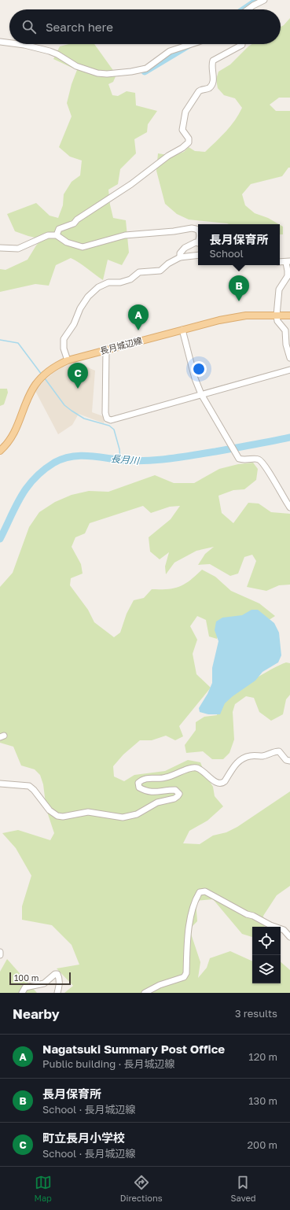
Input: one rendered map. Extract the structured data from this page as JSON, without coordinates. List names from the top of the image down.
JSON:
{
  "streets": {
    "main road": ["長月城辺線"]
  },
  "water": ["長月川"],
  "scale_bar": "100 m",
  "page": {
    "search": "Search here",
    "popup": ["長月保育所", "School"],
    "pins": ["B", "A", "C"],
    "scale": "100 m",
    "heading": ["Nearby", "3 results"],
    "list": [
      {
        "mark": "A",
        "name": "Nagatsuki Summary Post Office",
        "note": "Public building · 長月城辺線",
        "value": "120 m"
      },
      {
        "mark": "B",
        "name": "長月保育所",
        "note": "School · 長月城辺線",
        "value": "130 m"
      },
      {
        "mark": "C",
        "name": "町立長月小学校",
        "note": "School · 長月城辺線",
        "value": "200 m"
      }
    ],
    "nav": ["Map", "Directions", "Saved"]
  }
}
